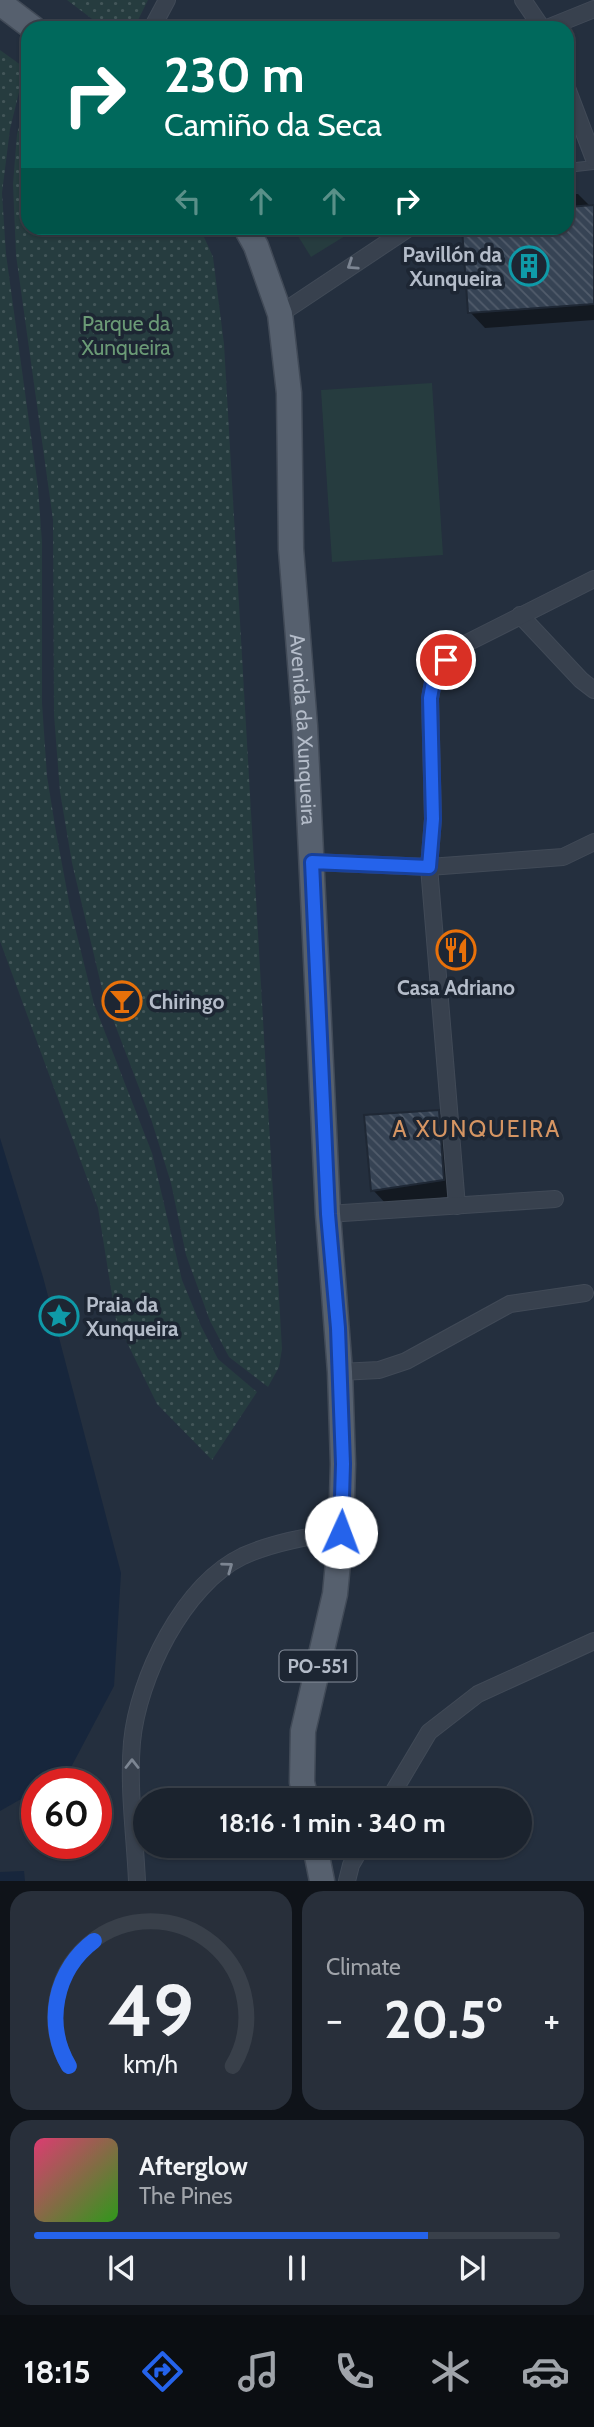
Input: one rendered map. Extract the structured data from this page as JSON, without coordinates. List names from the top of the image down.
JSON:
{
  "streets": {
    "main road": ["Avenida da Xunqueira", "PO-551"]
  },
  "crossings": [
    ["Avenida da Xunqueira", "PO-551"]
  ],
  "districts": ["A XUNQUEIRA"],
  "parks": ["Parque da Xunqueira"],
  "places": {
    "building": ["Pavillón da Xunqueira"],
    "restaurant": ["Casa Adriano"],
    "bar": ["Chiringo"],
    "place": ["Praia da Xunqueira"]
  },
  "page": {
    "turn": ["230 m", "Camiño da Seca"],
    "limit": "60",
    "trip": "18:16 · 1 min · 340 m",
    "tile": "Climate",
    "heat": ["−", "20.5°", "+"],
    "song": ["Afterglow", "The Pines"],
    "tabs": "18:15",
    "gauge": ["49", "km/h"]
  }
}
